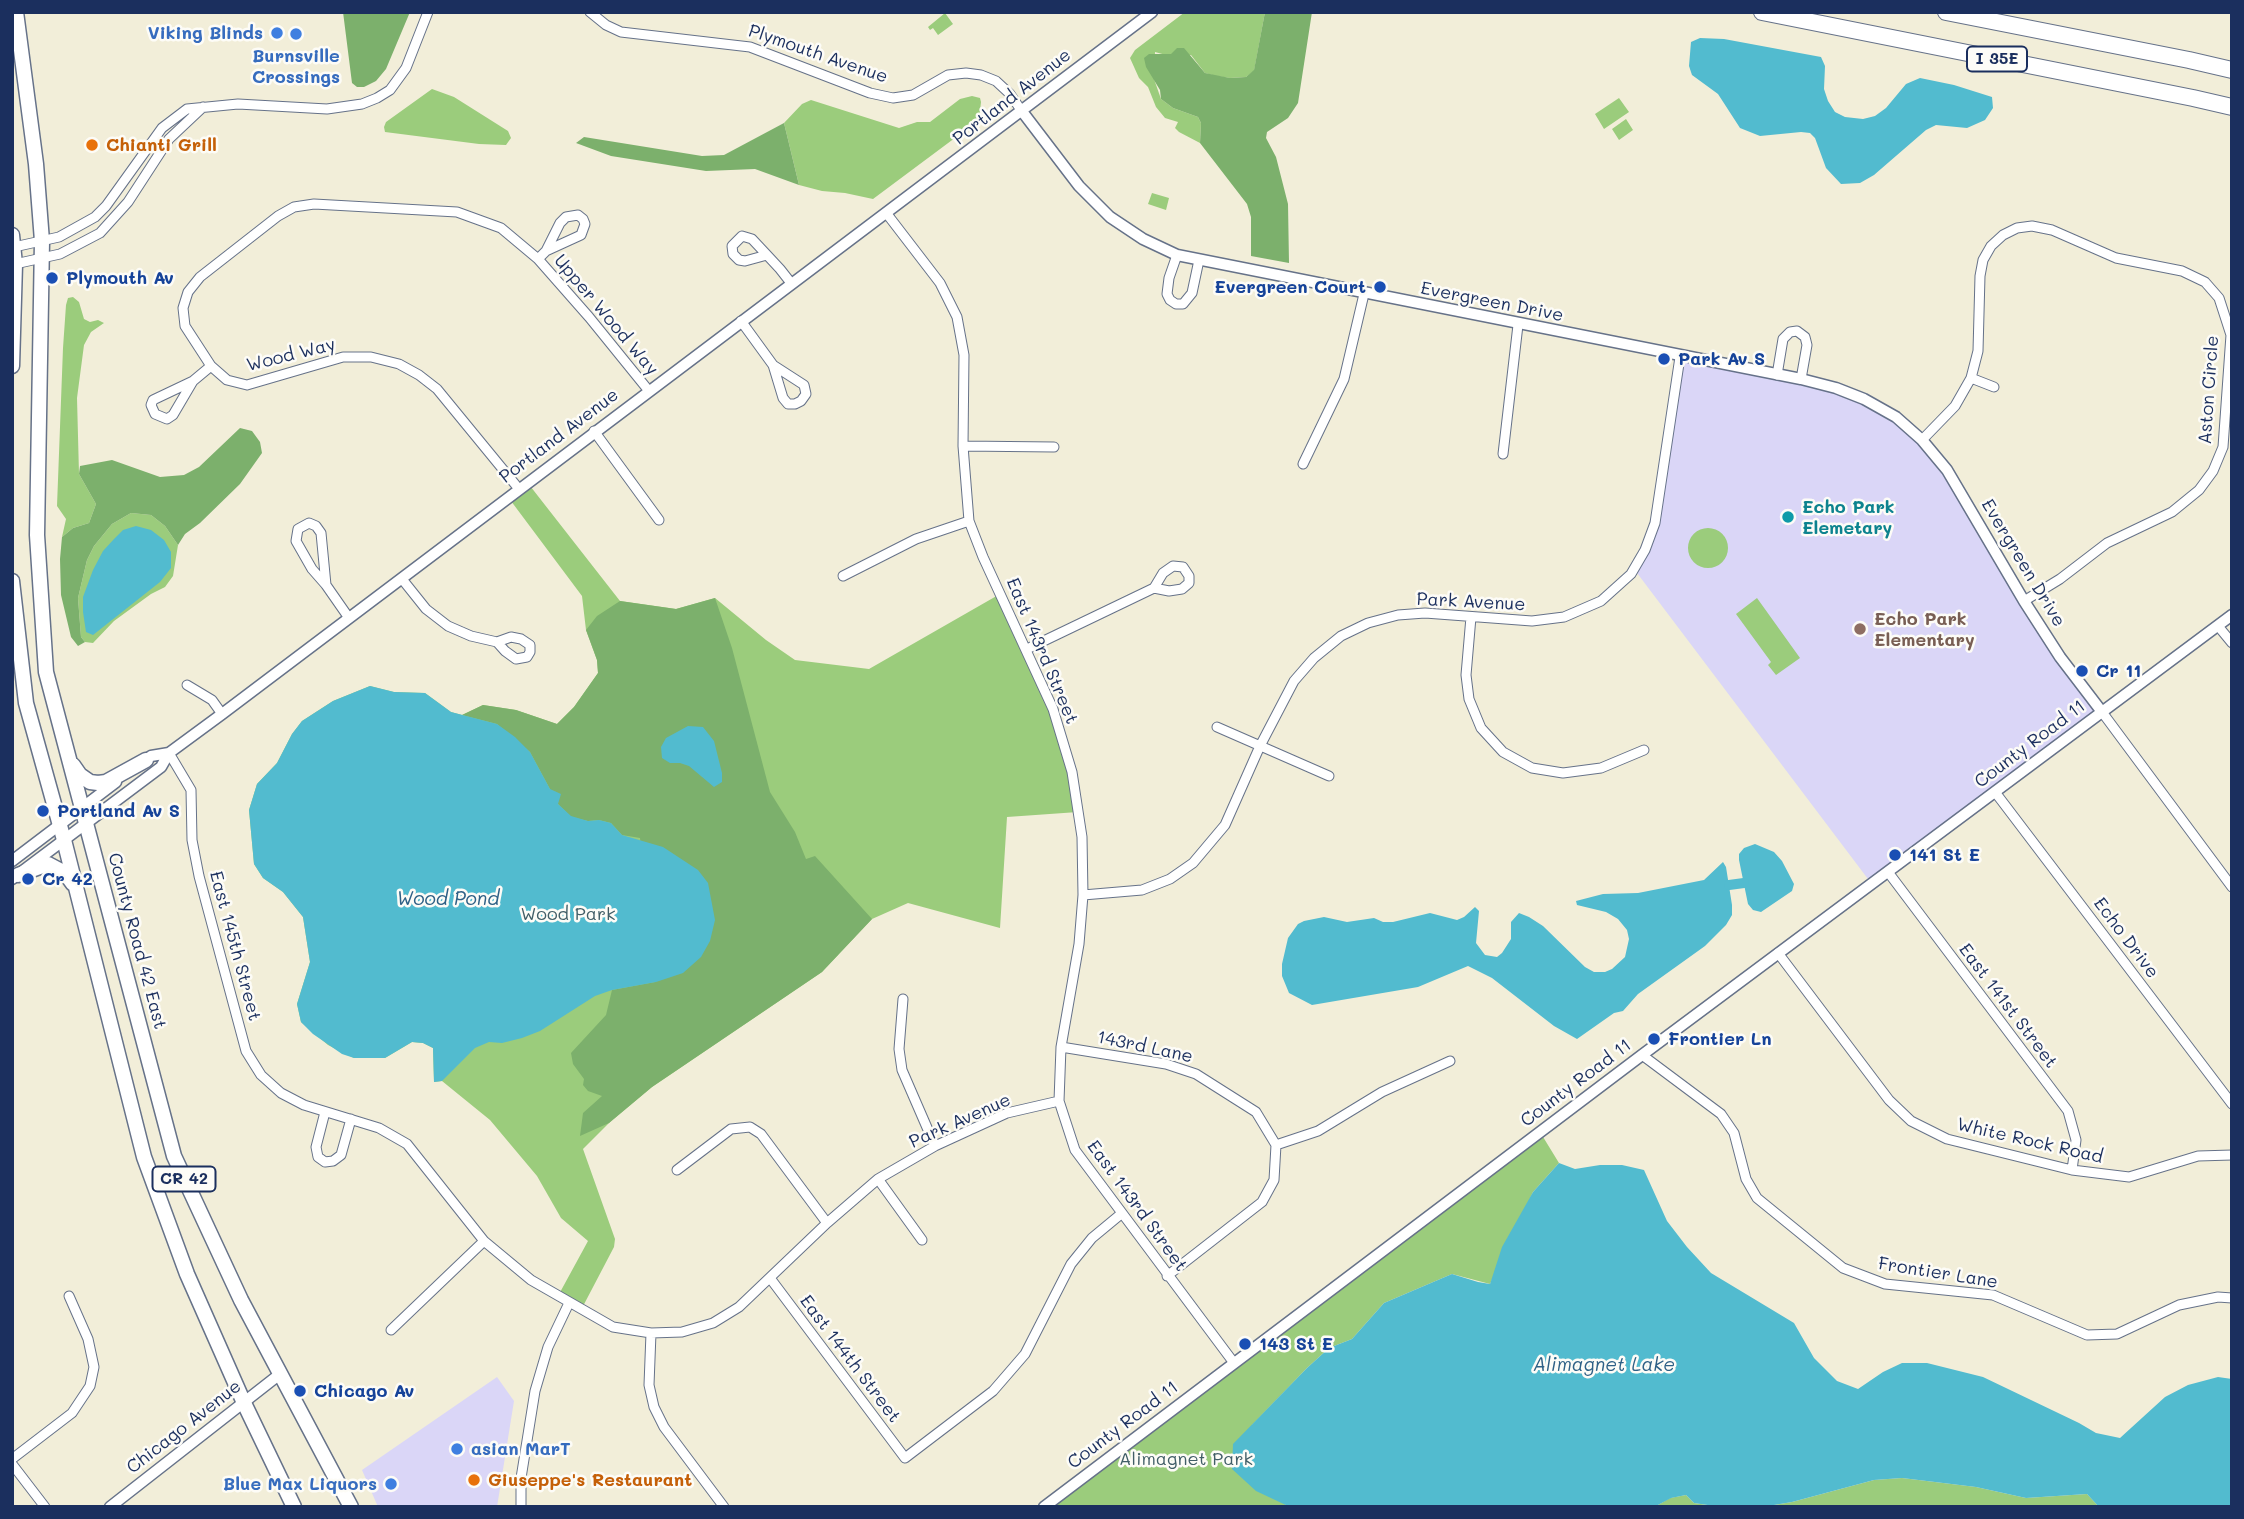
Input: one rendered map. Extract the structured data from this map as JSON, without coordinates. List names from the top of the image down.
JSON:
{
  "streets": {
    "highway": ["I 35E", "County Road 42 East", "CR 42"],
    "street": [
      "Plymouth Avenue",
      "Portland Avenue",
      "Evergreen Drive",
      "Upper Wood Way",
      "Wood Way",
      "Aston Circle",
      "Park Avenue",
      "East 143rd Street",
      "County Road 11",
      "Echo Drive",
      "East 145th Street",
      "East 141st Street",
      "143rd Lane",
      "White Rock Road",
      "Frontier Lane",
      "East 144th Street",
      "Chicago Avenue"
    ]
  },
  "crossings": [
    ["Plymouth Avenue", "Portland Avenue"],
    ["Plymouth Avenue", "Evergreen Drive"],
    ["Portland Avenue", "Evergreen Drive"],
    ["Portland Avenue", "Upper Wood Way"],
    ["Portland Avenue", "Wood Way"],
    ["Portland Avenue", "East 143rd Street"],
    ["Portland Avenue", "County Road 42 East"],
    ["Portland Avenue", "East 145th Street"],
    ["Portland Avenue", "CR 42"],
    ["Evergreen Drive", "Aston Circle"],
    ["Evergreen Drive", "Park Avenue"],
    ["Evergreen Drive", "County Road 11"],
    ["Upper Wood Way", "Wood Way"],
    ["Park Avenue", "East 143rd Street"],
    ["Park Avenue", "East 144th Street"],
    ["East 143rd Street", "County Road 11"],
    ["East 143rd Street", "143rd Lane"],
    ["East 143rd Street", "East 144th Street"],
    ["County Road 11", "Echo Drive"],
    ["County Road 11", "East 141st Street"],
    ["County Road 11", "White Rock Road"],
    ["County Road 11", "Frontier Lane"],
    ["County Road 42 East", "Chicago Avenue"],
    ["East 141st Street", "White Rock Road"],
    ["CR 42", "Chicago Avenue"]
  ],
  "water": ["Wood Pond", "Alimagnet Lake"],
  "parks": ["Wood Park", "Alimagnet Park"],
  "places": [
    "Viking Blinds",
    "Burnsville Crossings",
    "Chianti Grill",
    "Plymouth Av",
    "Evergreen Court",
    "Park Av S",
    "Echo Park Elemetary",
    "Echo Park Elementary",
    "Cr 11",
    "Portland Av S",
    "141 St E",
    "Cr 42",
    "Frontier Ln",
    "143 St E",
    "Chicago Av",
    "asian MarT",
    "Giuseppe's Restaurant",
    "Blue Max Liquors"
  ]
}
